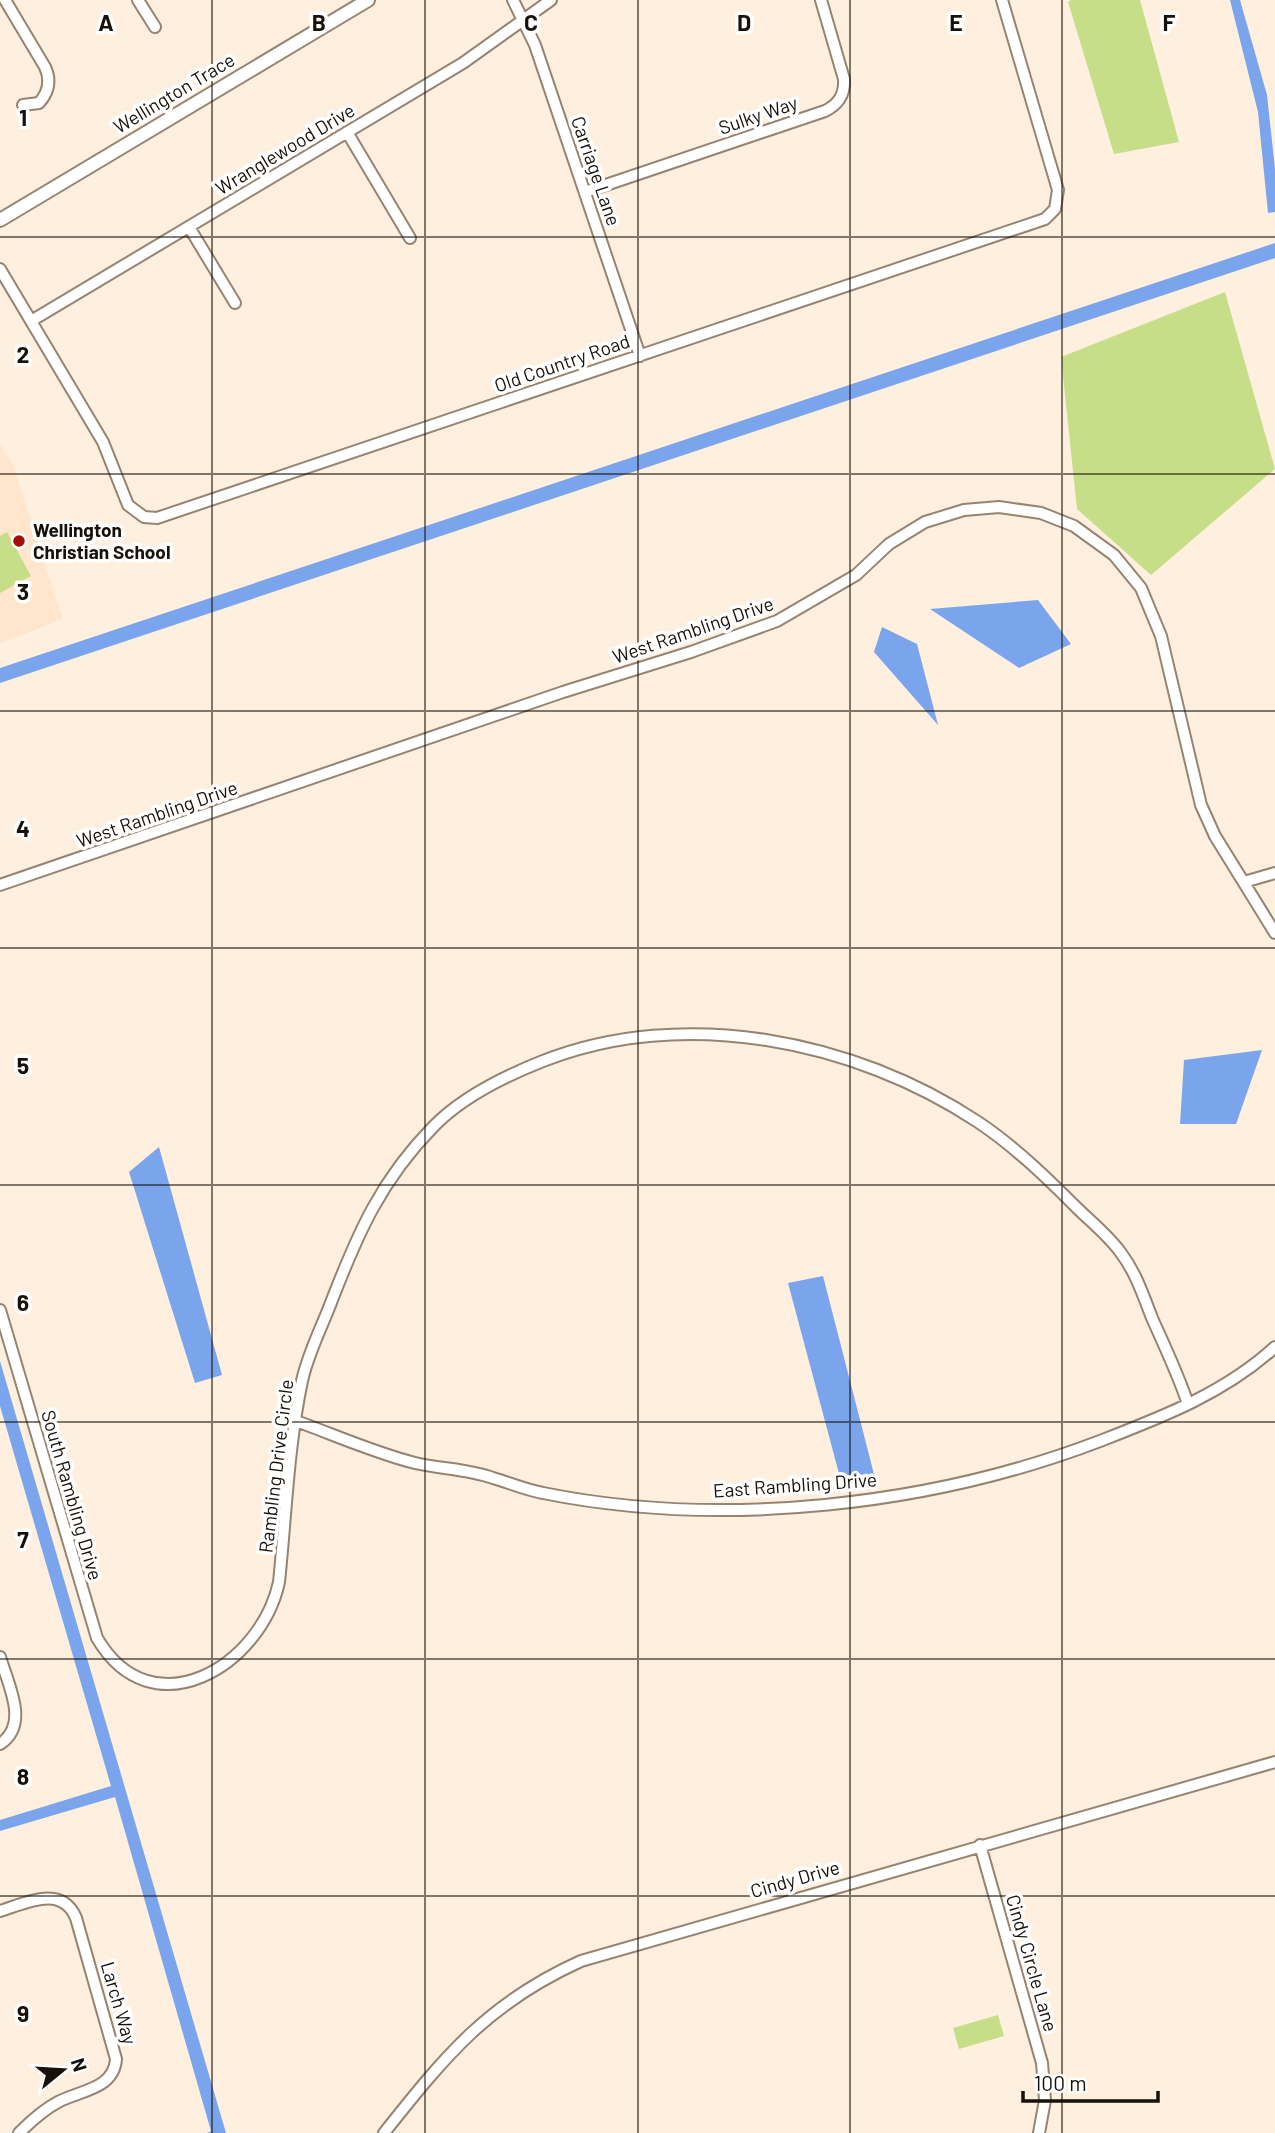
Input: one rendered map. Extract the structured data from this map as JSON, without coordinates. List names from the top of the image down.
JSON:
{
  "streets": {
    "street": [
      "Wellington Trace",
      "Sulky Way",
      "Wranglewood Drive",
      "Carriage Lane",
      "Old Country Road",
      "West Rambling Drive",
      "Rambling Drive Circle",
      "East Rambling Drive",
      "South Rambling Drive",
      "Cindy Drive",
      "Cindy Circle Lane",
      "Larch Way"
    ]
  },
  "crossings": [
    ["Sulky Way", "Carriage Lane"],
    ["Wranglewood Drive", "Carriage Lane"],
    ["Wranglewood Drive", "Old Country Road"],
    ["Carriage Lane", "Old Country Road"],
    ["Rambling Drive Circle", "East Rambling Drive"],
    ["Rambling Drive Circle", "South Rambling Drive"],
    ["Cindy Drive", "Cindy Circle Lane"]
  ],
  "places": ["Wellington Christian School"],
  "scale_bar": "100 m",
  "north": "right",
  "grid": {
    "columns": [
      "A",
      "B",
      "C",
      "D",
      "E",
      "F"
    ],
    "rows": [
      "1",
      "2",
      "3",
      "4",
      "5",
      "6",
      "7",
      "8",
      "9"
    ]
  }
}
